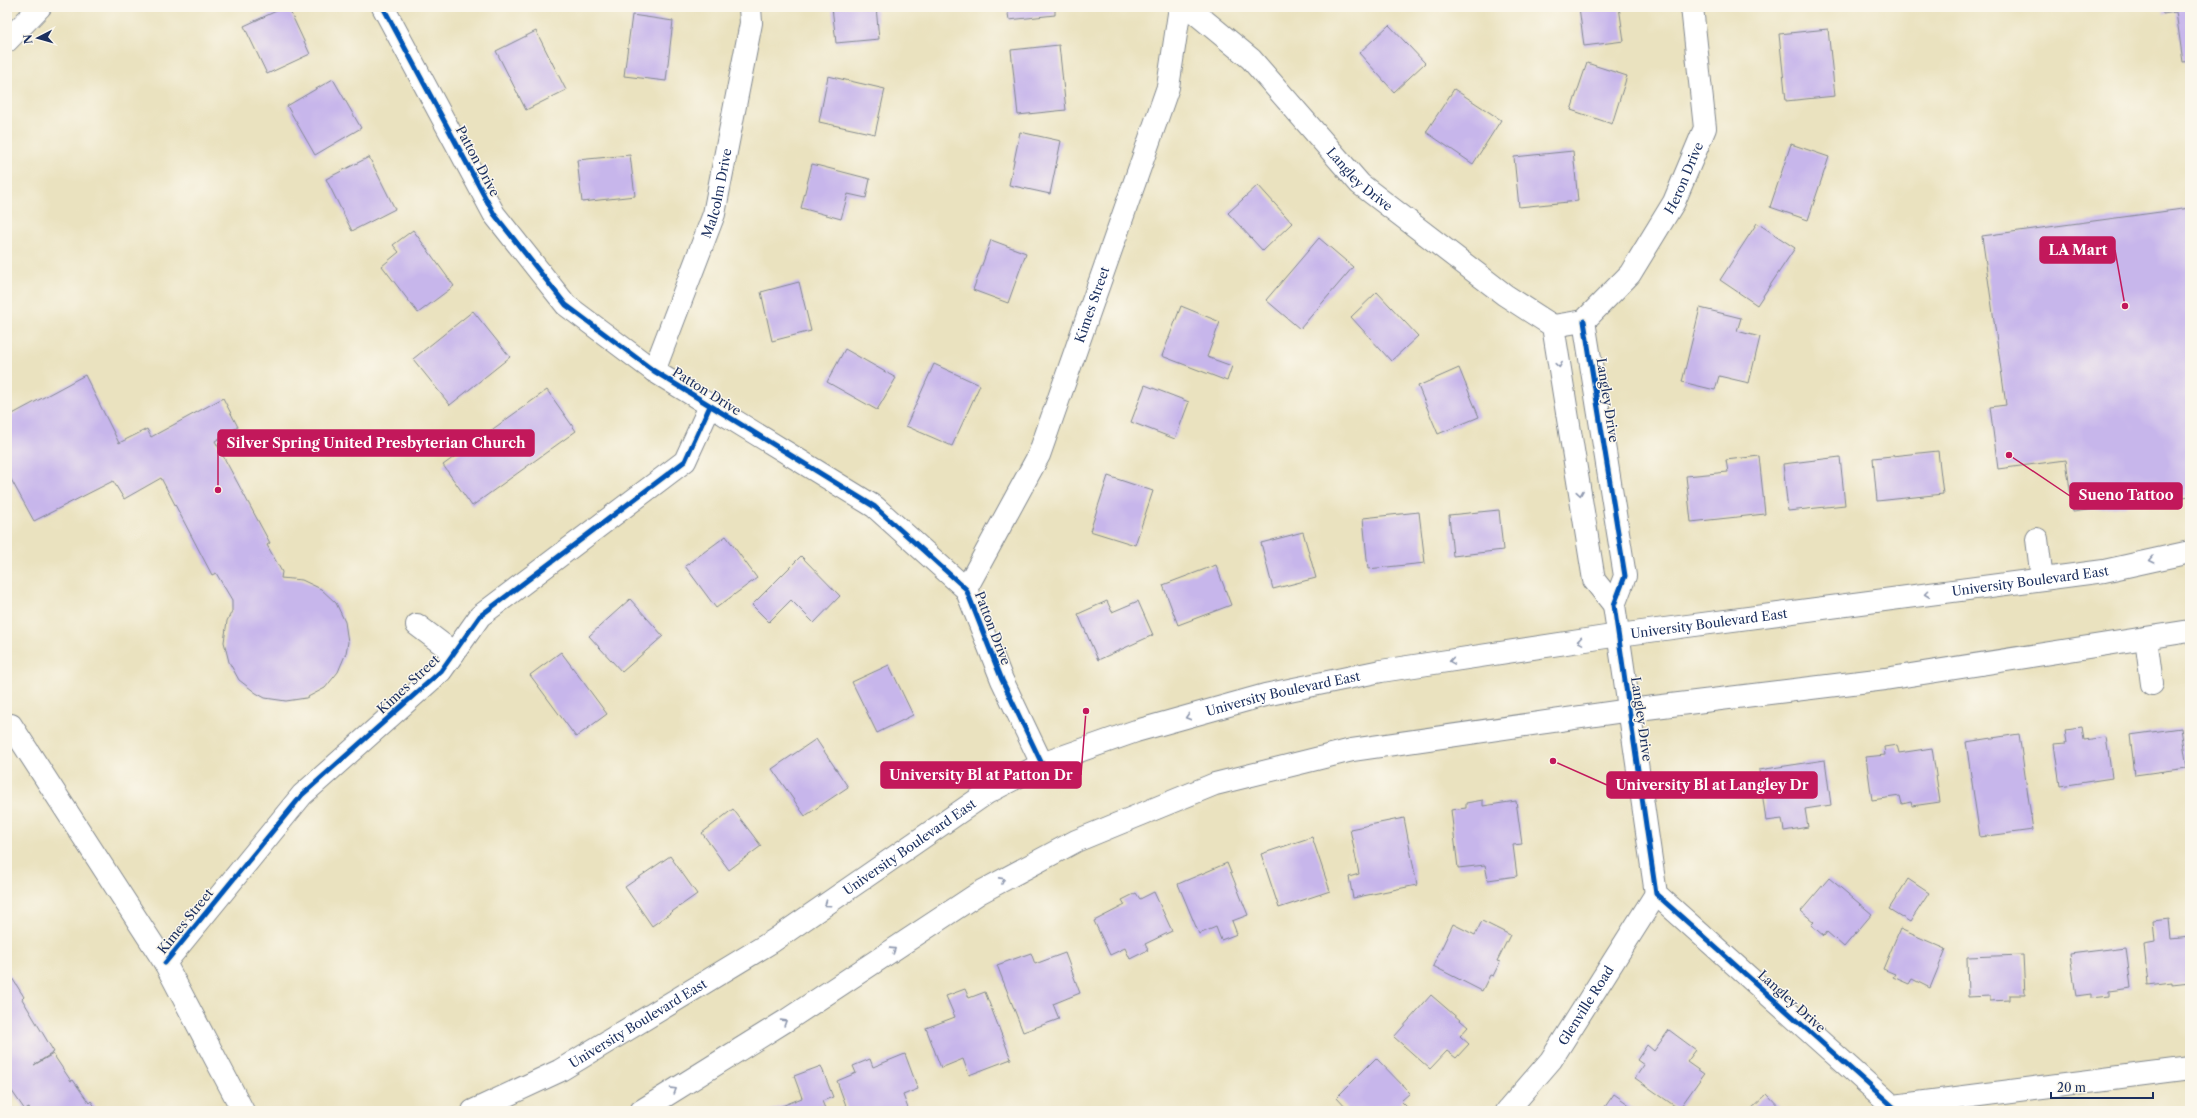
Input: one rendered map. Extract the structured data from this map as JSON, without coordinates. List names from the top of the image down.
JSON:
{
  "streets": {
    "street": [
      "Patton Drive",
      "Langley Drive",
      "Heron Drive",
      "Malcolm Drive",
      "Kimes Street",
      "University Boulevard East",
      "Glenville Road"
    ]
  },
  "crossings": [
    ["Patton Drive", "Malcolm Drive"],
    ["Patton Drive", "Kimes Street"],
    ["Patton Drive", "University Boulevard East"],
    ["Langley Drive", "Heron Drive"],
    ["Langley Drive", "University Boulevard East"],
    ["Langley Drive", "Glenville Road"]
  ],
  "places": [
    "LA Mart",
    "Sueno Tattoo",
    "Silver Spring United Presbyterian Church",
    "University Bl at Patton Dr",
    "University Bl at Langley Dr"
  ],
  "scale_bar": "20 m",
  "north": "left"
}
